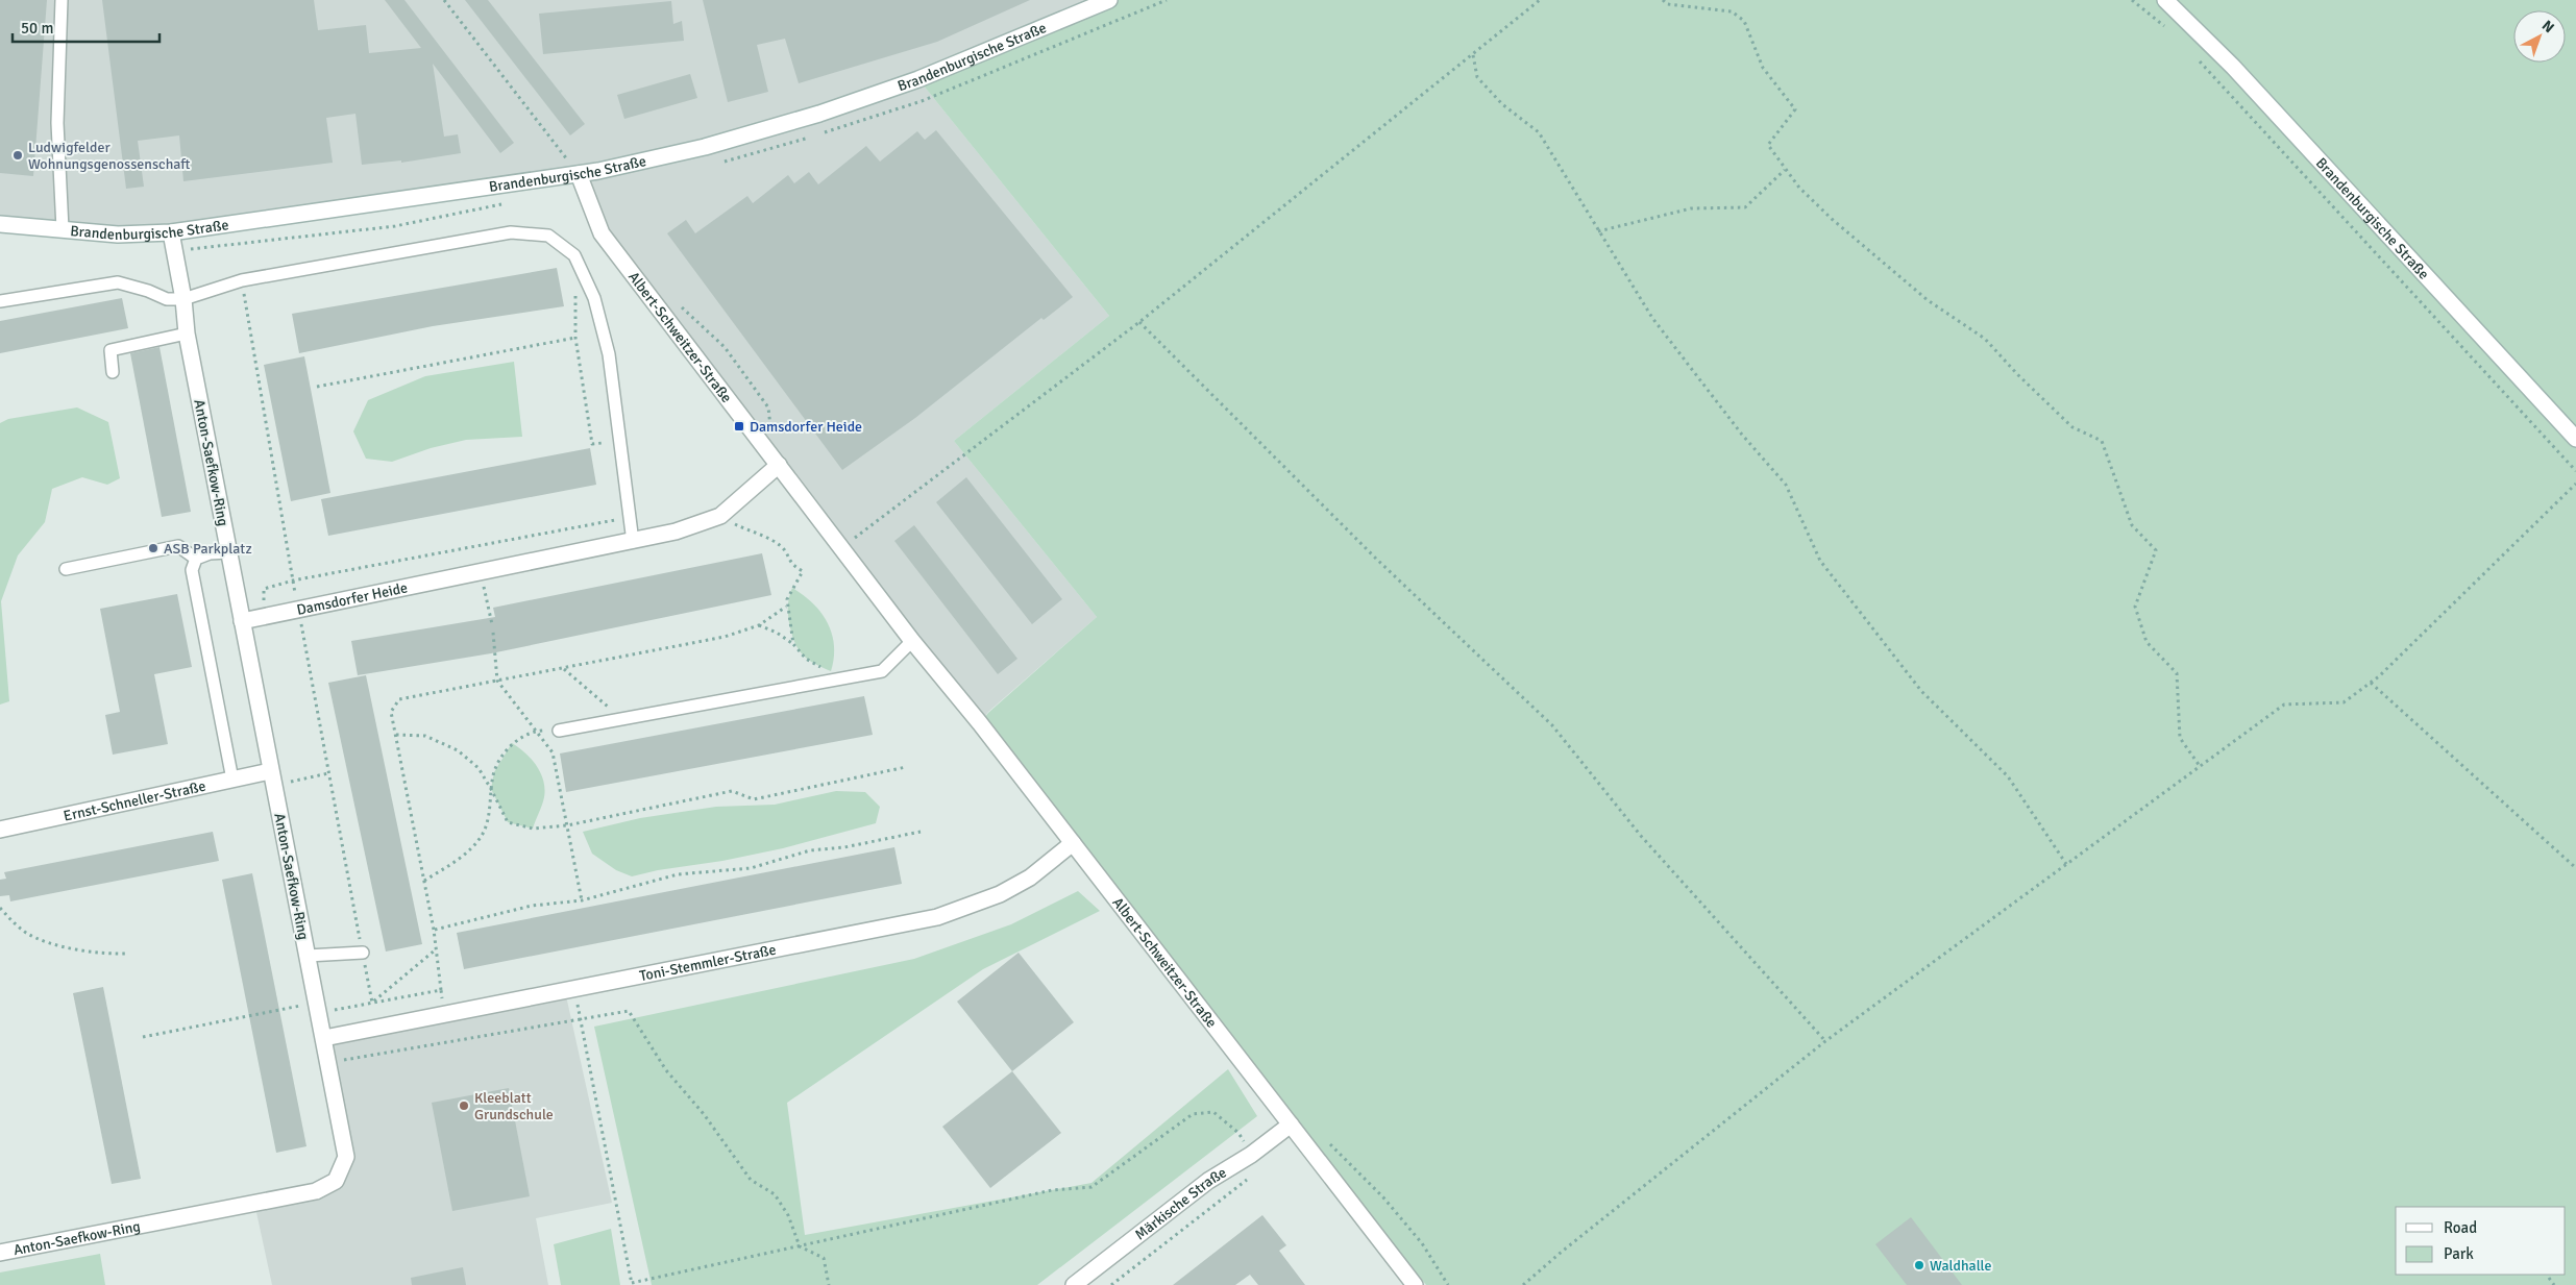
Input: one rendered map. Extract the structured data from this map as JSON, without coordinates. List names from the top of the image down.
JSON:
{
  "streets": {
    "street": [
      "Brandenburgische Straße",
      "Albert-Schweitzer-Straße",
      "Anton-Saefkow-Ring",
      "Damsdorfer Heide",
      "Ernst-Schneller-Straße",
      "Toni-Stemmler-Straße",
      "Märkische Straße"
    ]
  },
  "crossings": [
    ["Brandenburgische Straße", "Albert-Schweitzer-Straße"],
    ["Brandenburgische Straße", "Anton-Saefkow-Ring"],
    ["Albert-Schweitzer-Straße", "Damsdorfer Heide"],
    ["Albert-Schweitzer-Straße", "Toni-Stemmler-Straße"],
    ["Albert-Schweitzer-Straße", "Märkische Straße"],
    ["Anton-Saefkow-Ring", "Damsdorfer Heide"],
    ["Anton-Saefkow-Ring", "Ernst-Schneller-Straße"],
    ["Anton-Saefkow-Ring", "Toni-Stemmler-Straße"]
  ],
  "places": {
    "other": [
      "Ludwigfelder Wohnungsgenossenschaft",
      "ASB Parkplatz",
      "Kleeblatt Grundschule",
      "Waldhalle"
    ],
    "transit": ["Damsdorfer Heide"]
  },
  "legend": ["Road", "Park"],
  "scale_bar": "50 m",
  "north": "top right"
}
